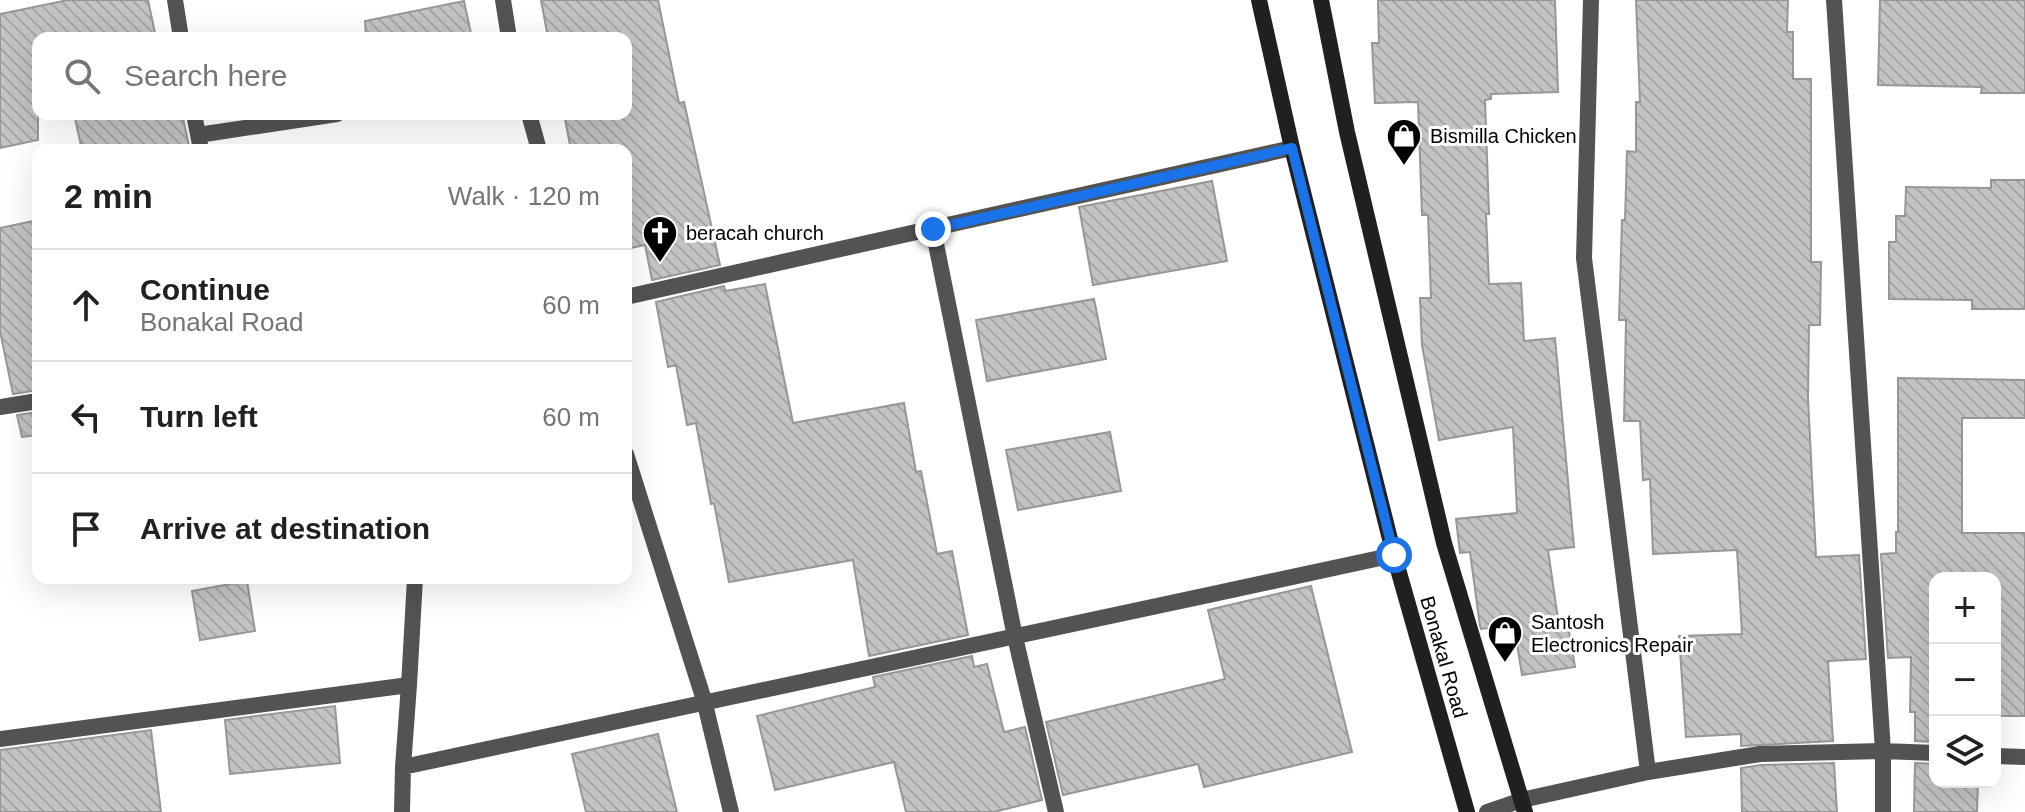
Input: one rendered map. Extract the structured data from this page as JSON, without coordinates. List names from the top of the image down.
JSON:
{
  "streets": {
    "main road": ["Bonakal Road"]
  },
  "places": {
    "shop": ["Bismilla Chicken", "Santosh Electronics Repair"],
    "church": ["beracah church"]
  },
  "page": {
    "search": "Search here",
    "heading": ["2 min", "Walk · 120 m"],
    "list": [
      ["Continue", "Bonakal Road", "60 m"],
      ["Turn left", "60 m"],
      "Arrive at destination"
    ],
    "map_buttons": ["+", "−"]
  }
}
